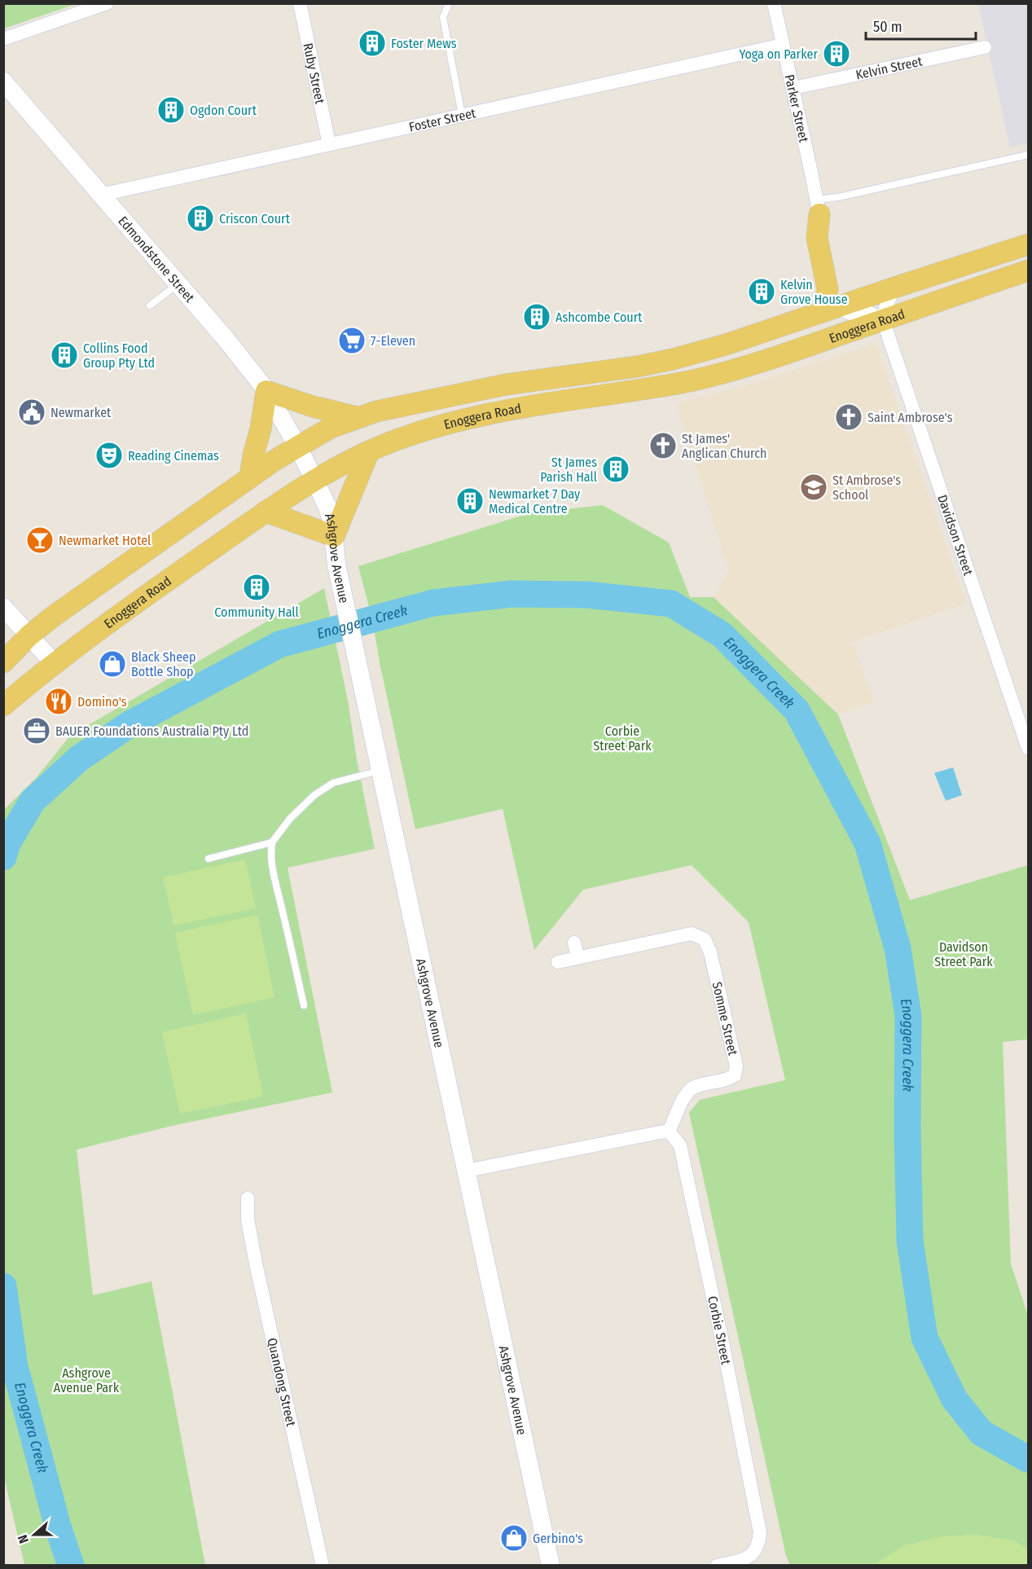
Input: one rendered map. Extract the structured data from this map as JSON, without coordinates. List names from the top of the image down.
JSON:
{
  "streets": {
    "main road": ["Edmondstone Street", "Enoggera Road", "Ashgrove Avenue"],
    "street": [
      "Kelvin Street",
      "Ruby Street",
      "Parker Street",
      "Foster Street",
      "Davidson Street",
      "Somme Street",
      "Corbie Street",
      "Quandong Street"
    ]
  },
  "crossings": [
    ["Kelvin Street", "Parker Street"],
    ["Ruby Street", "Foster Street"],
    ["Parker Street", "Foster Street"],
    ["Foster Street", "Edmondstone Street"],
    ["Edmondstone Street", "Enoggera Road"],
    ["Edmondstone Street", "Ashgrove Avenue"],
    ["Enoggera Road", "Davidson Street"],
    ["Enoggera Road", "Ashgrove Avenue"],
    ["Somme Street", "Corbie Street"]
  ],
  "water": ["Enoggera Creek"],
  "parks": ["Corbie Street Park", "Davidson Street Park", "Ashgrove Avenue Park"],
  "places": {
    "building": [
      "Foster Mews",
      "Yoga on Parker",
      "Ogdon Court",
      "Criscon Court",
      "Kelvin Grove House",
      "Ashcombe Court",
      "Collins Food Group Pty Ltd",
      "St James Parish Hall",
      "Newmarket 7 Day Medical Centre",
      "Community Hall"
    ],
    "supermarket": ["7-Eleven"],
    "public building": ["Newmarket"],
    "church": ["Saint Ambrose's", "St James' Anglican Church"],
    "theatre": ["Reading Cinemas"],
    "school or university": ["St Ambrose's School"],
    "bar": ["Newmarket Hotel"],
    "shop": ["Black Sheep Bottle Shop", "Gerbino's"],
    "restaurant": ["Domino's"],
    "office": ["BAUER Foundations Australia Pty Ltd"]
  },
  "scale_bar": "50 m",
  "north": "left"
}
